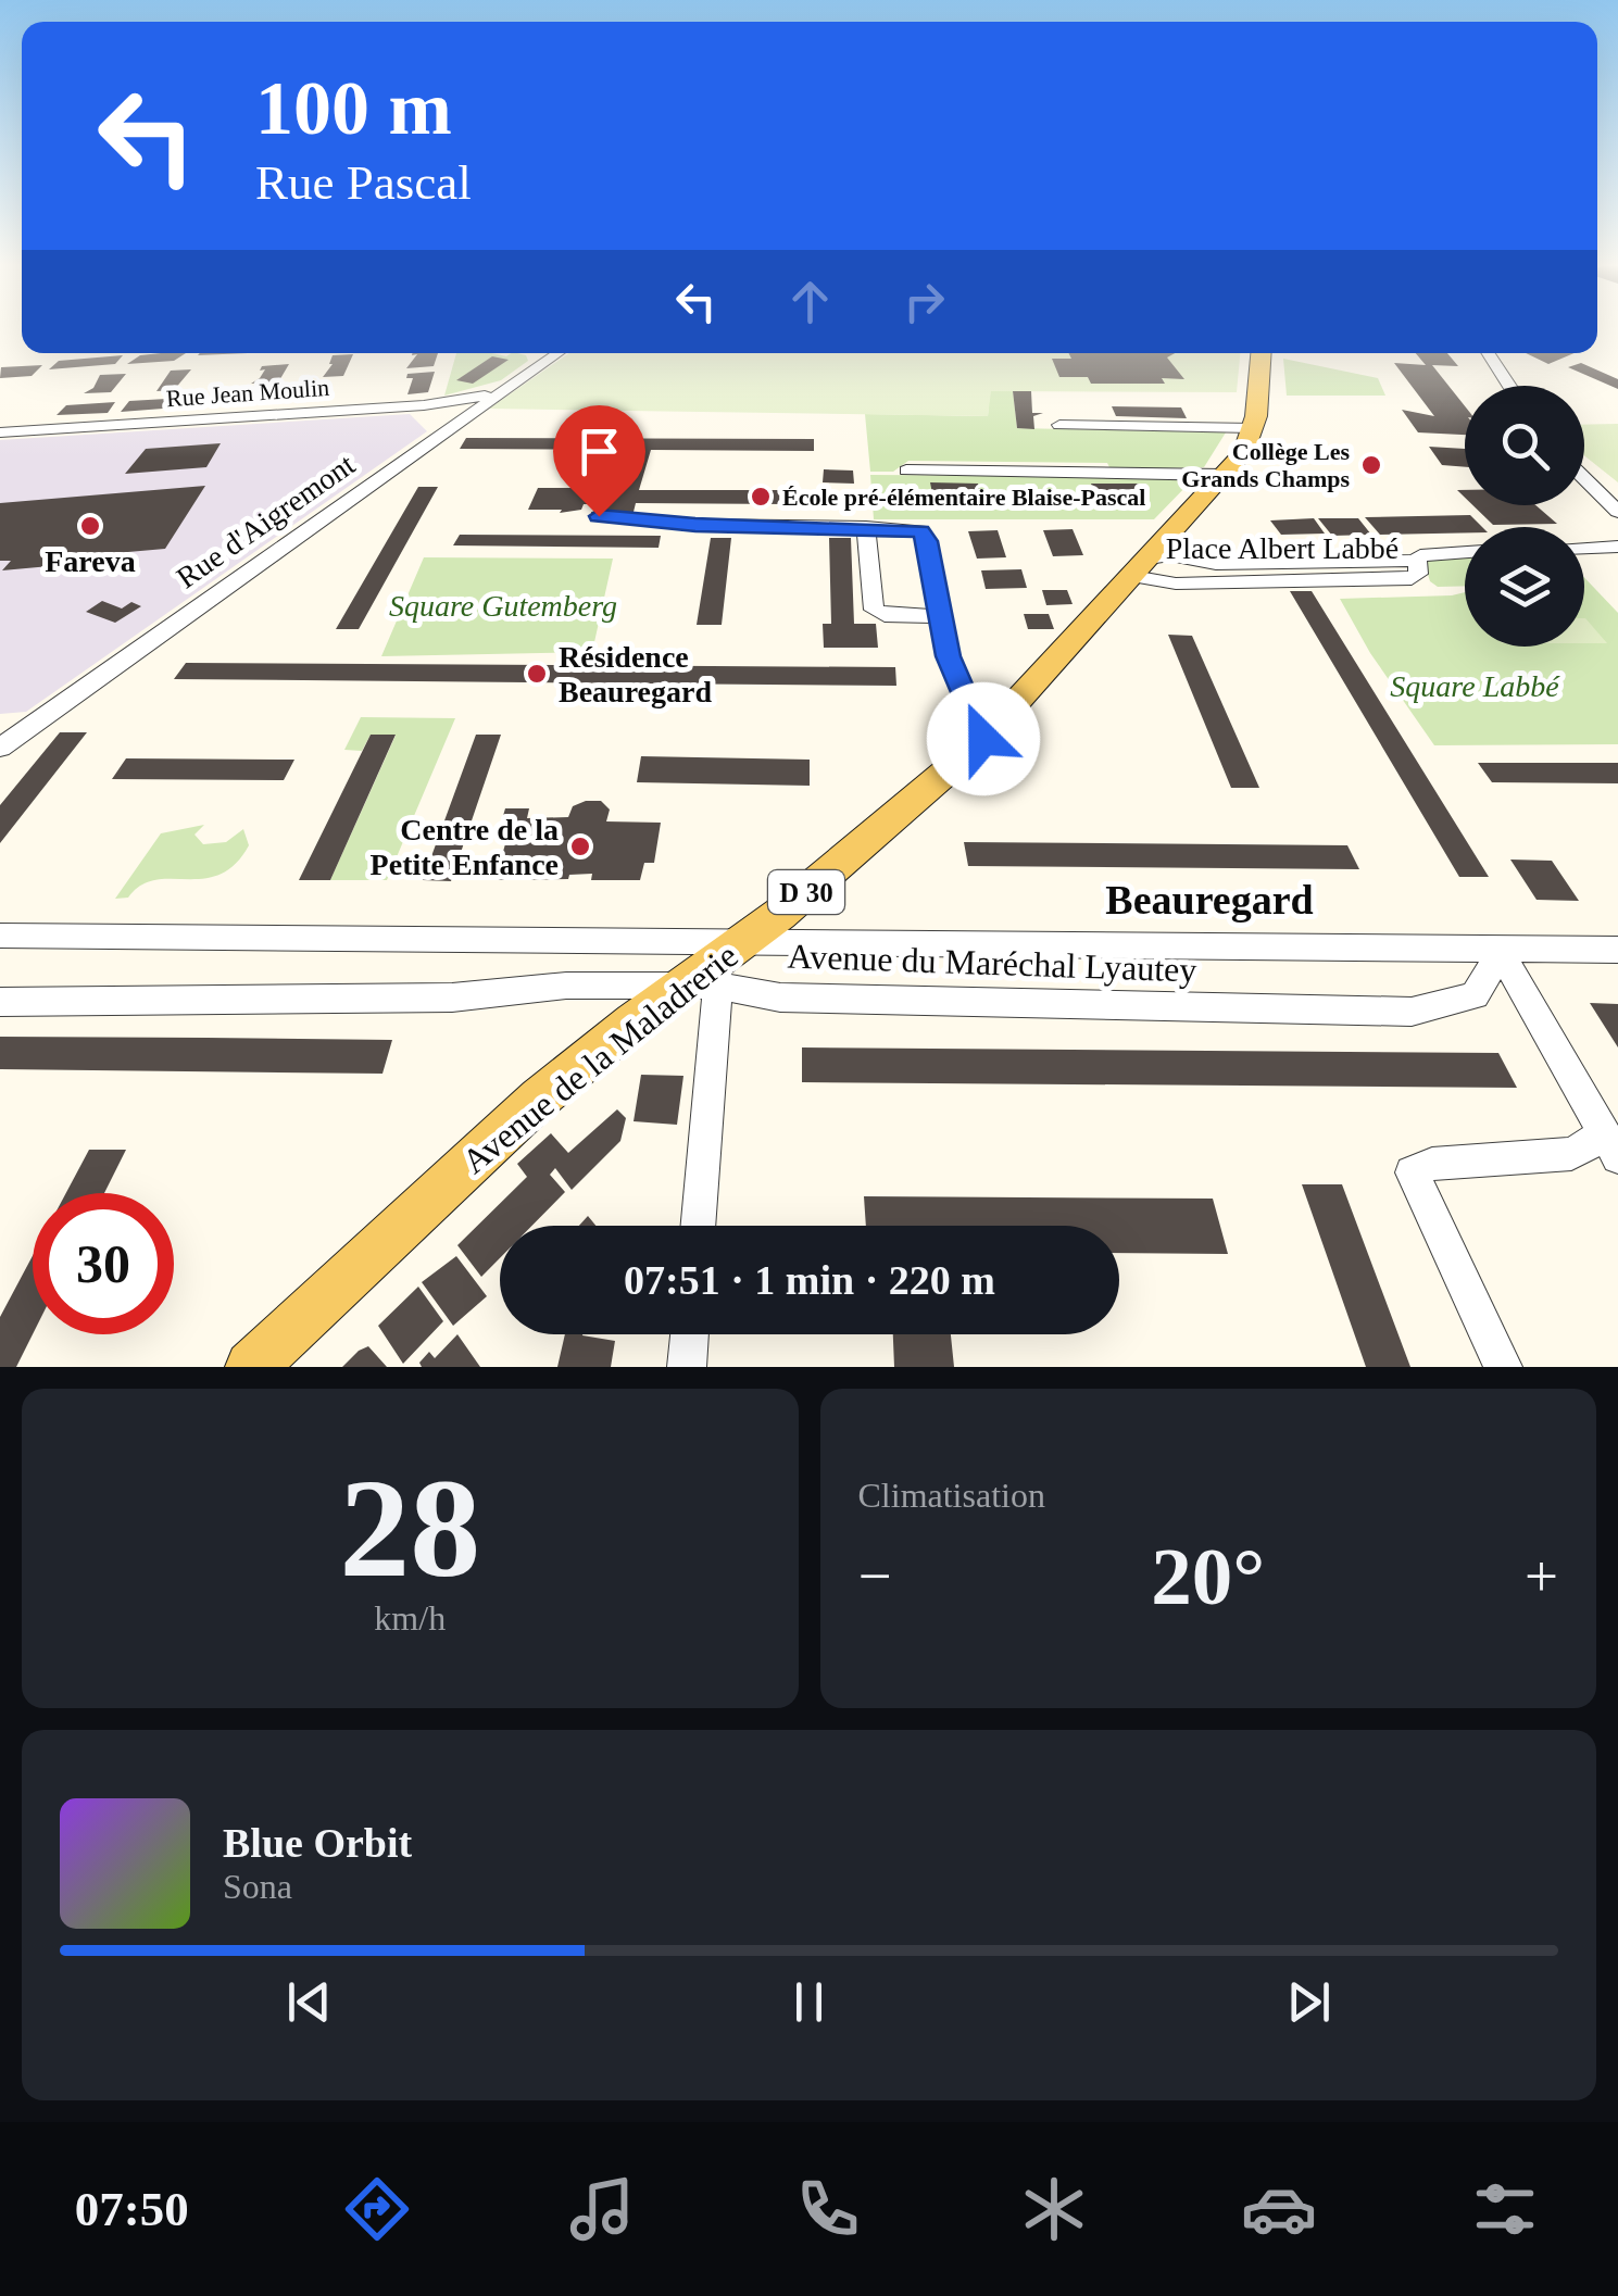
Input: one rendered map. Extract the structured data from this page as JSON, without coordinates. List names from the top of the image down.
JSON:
{
  "streets": {
    "main road": ["D 30", "Avenue de la Maladrerie"],
    "street": [
      "Rue Jean Moulin",
      "Rue d'Aigremont",
      "Place Albert Labbé",
      "Avenue du Maréchal Lyautey"
    ]
  },
  "crossings": [
    ["Rue Jean Moulin", "Rue d'Aigremont"],
    ["Place Albert Labbé", "Avenue de la Maladrerie"],
    ["Avenue du Maréchal Lyautey", "Avenue de la Maladrerie"]
  ],
  "districts": ["Beauregard"],
  "parks": ["Square Gutemberg", "Square Labbé"],
  "places": [
    "Collège Les Grands Champs",
    "École pré-élémentaire Blaise-Pascal",
    "Fareva",
    "Résidence Beauregard",
    "Centre de la Petite Enfance"
  ],
  "page": {
    "turn": ["100 m", "Rue Pascal"],
    "limit": "30",
    "trip": "07:51 · 1 min · 220 m",
    "tile": [
      ["28", "km/h"],
      "Climatisation"
    ],
    "heat": ["−", "20°", "+"],
    "song": ["Blue Orbit", "Sona"],
    "tabs": "07:50"
  }
}
